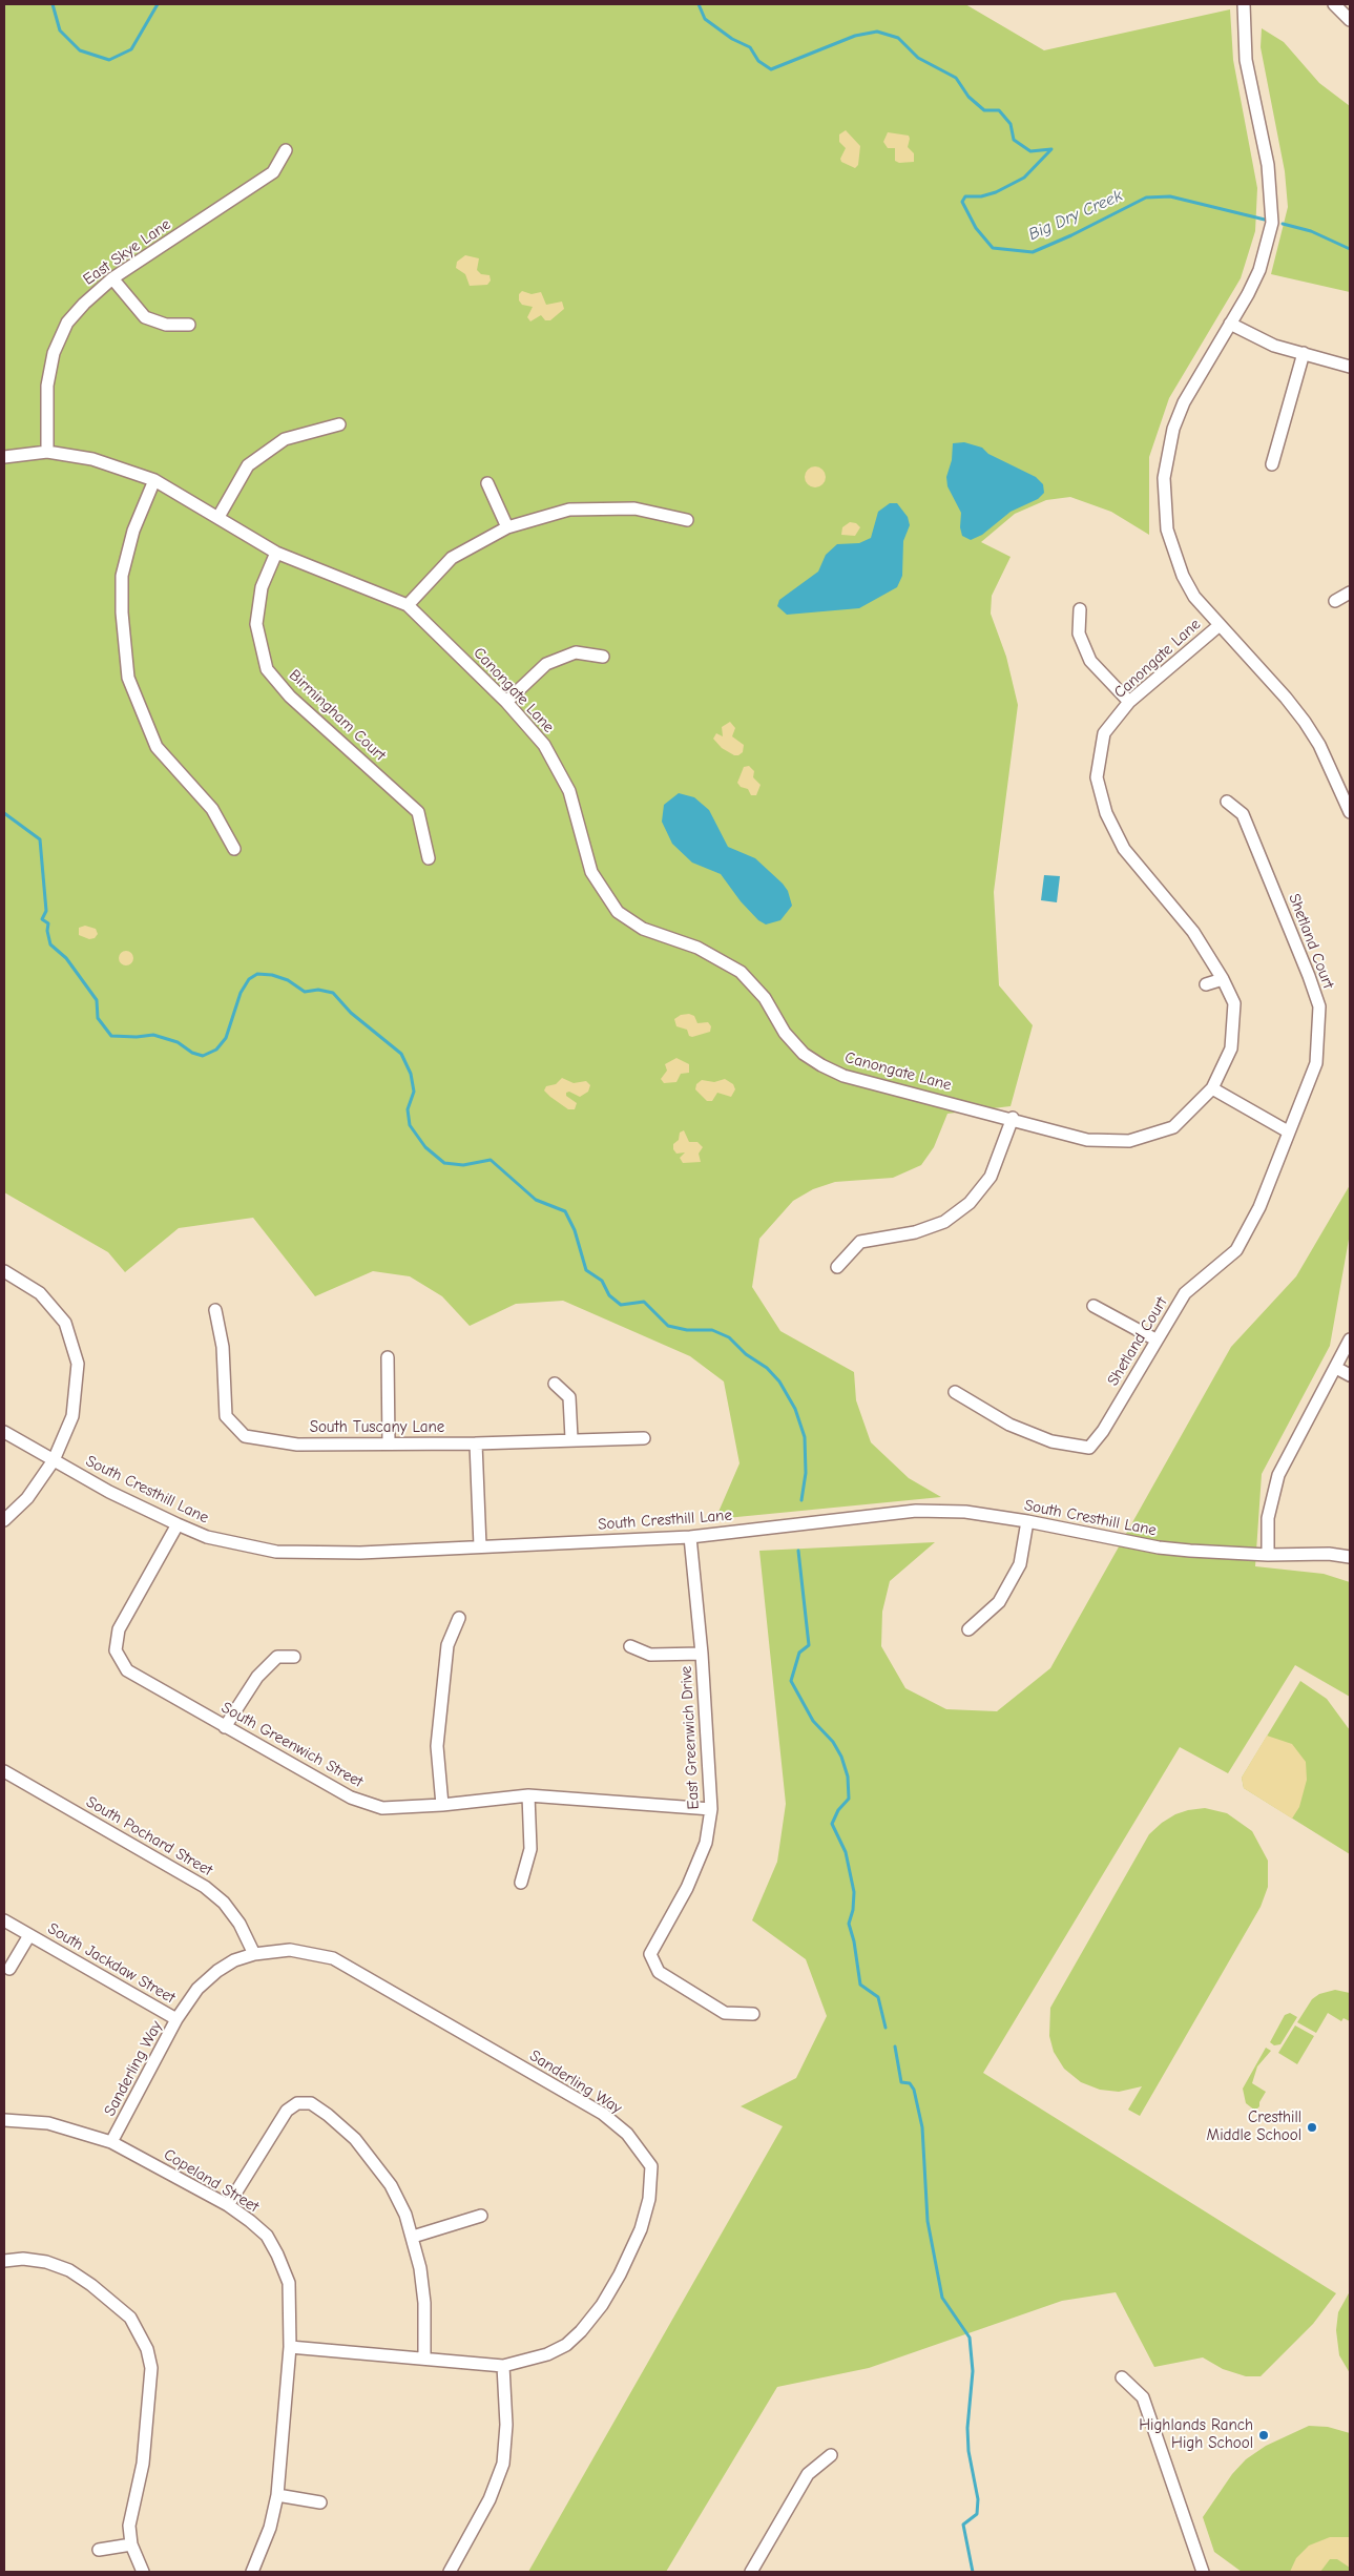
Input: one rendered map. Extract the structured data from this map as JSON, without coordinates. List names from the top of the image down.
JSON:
{
  "streets": {
    "street": [
      "East Skye Lane",
      "Canongate Lane",
      "Birmingham Court",
      "Shetland Court",
      "South Tuscany Lane",
      "South Cresthill Lane",
      "East Greenwich Drive",
      "South Greenwich Street",
      "South Pochard Street",
      "South Jackdaw Street",
      "Sanderling Way",
      "Copeland Street"
    ]
  },
  "crossings": [
    ["East Skye Lane", "Canongate Lane"],
    ["Canongate Lane", "Birmingham Court"],
    ["South Cresthill Lane", "East Greenwich Drive"],
    ["South Cresthill Lane", "South Greenwich Street"],
    ["East Greenwich Drive", "South Greenwich Street"],
    ["South Pochard Street", "Sanderling Way"],
    ["South Jackdaw Street", "Sanderling Way"],
    ["Sanderling Way", "Copeland Street"]
  ],
  "water": ["Big Dry Creek"],
  "places": ["Cresthill Middle School", "Highlands Ranch High School"]
}
